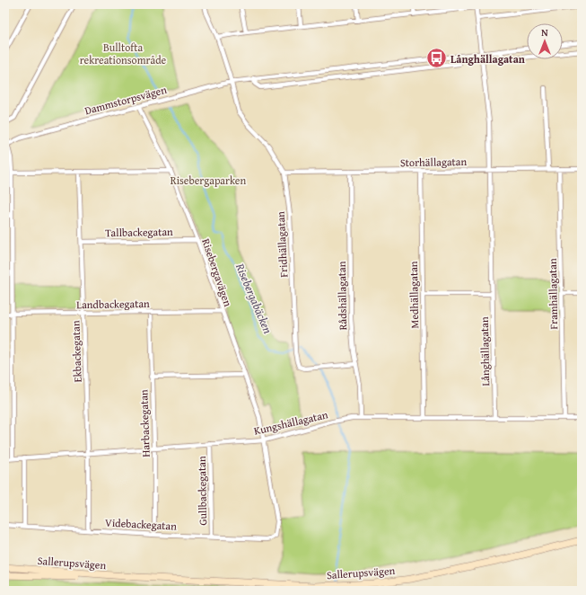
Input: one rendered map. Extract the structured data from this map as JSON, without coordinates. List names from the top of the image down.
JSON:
{
  "streets": {
    "main road": ["Sallerupsvägen"],
    "street": [
      "Dammstorpsvägen",
      "Storhällagatan",
      "Tallbackegatan",
      "Fridhällagatan",
      "Risebergavägen",
      "Framhällagatan",
      "Medhällagatan",
      "Rådshällagatan",
      "Landbackegatan",
      "Ekbackegatan",
      "Långhällagatan",
      "Kungshällagatan",
      "Harbackegatan",
      "Gullbackegatan",
      "Videbackegatan"
    ]
  },
  "crossings": [
    ["Dammstorpsvägen", "Fridhällagatan"],
    ["Dammstorpsvägen", "Risebergavägen"],
    ["Dammstorpsvägen", "Långhällagatan"],
    ["Storhällagatan", "Fridhällagatan"],
    ["Storhällagatan", "Framhällagatan"],
    ["Storhällagatan", "Medhällagatan"],
    ["Storhällagatan", "Rådshällagatan"],
    ["Storhällagatan", "Långhällagatan"],
    ["Tallbackegatan", "Risebergavägen"],
    ["Tallbackegatan", "Ekbackegatan"],
    ["Fridhällagatan", "Rådshällagatan"],
    ["Risebergavägen", "Landbackegatan"],
    ["Risebergavägen", "Kungshällagatan"],
    ["Risebergavägen", "Videbackegatan"],
    ["Framhällagatan", "Kungshällagatan"],
    ["Medhällagatan", "Kungshällagatan"],
    ["Rådshällagatan", "Kungshällagatan"],
    ["Landbackegatan", "Ekbackegatan"],
    ["Landbackegatan", "Harbackegatan"],
    ["Ekbackegatan", "Kungshällagatan"],
    ["Ekbackegatan", "Videbackegatan"],
    ["Långhällagatan", "Kungshällagatan"],
    ["Kungshällagatan", "Harbackegatan"],
    ["Kungshällagatan", "Gullbackegatan"],
    ["Harbackegatan", "Videbackegatan"],
    ["Gullbackegatan", "Videbackegatan"]
  ],
  "water": ["Risebergabäcken"],
  "parks": ["Bulltofta rekreationsområde", "Risebergaparken"],
  "places": {
    "bus stop": ["Långhällagatan"]
  },
  "north": "top"
}
